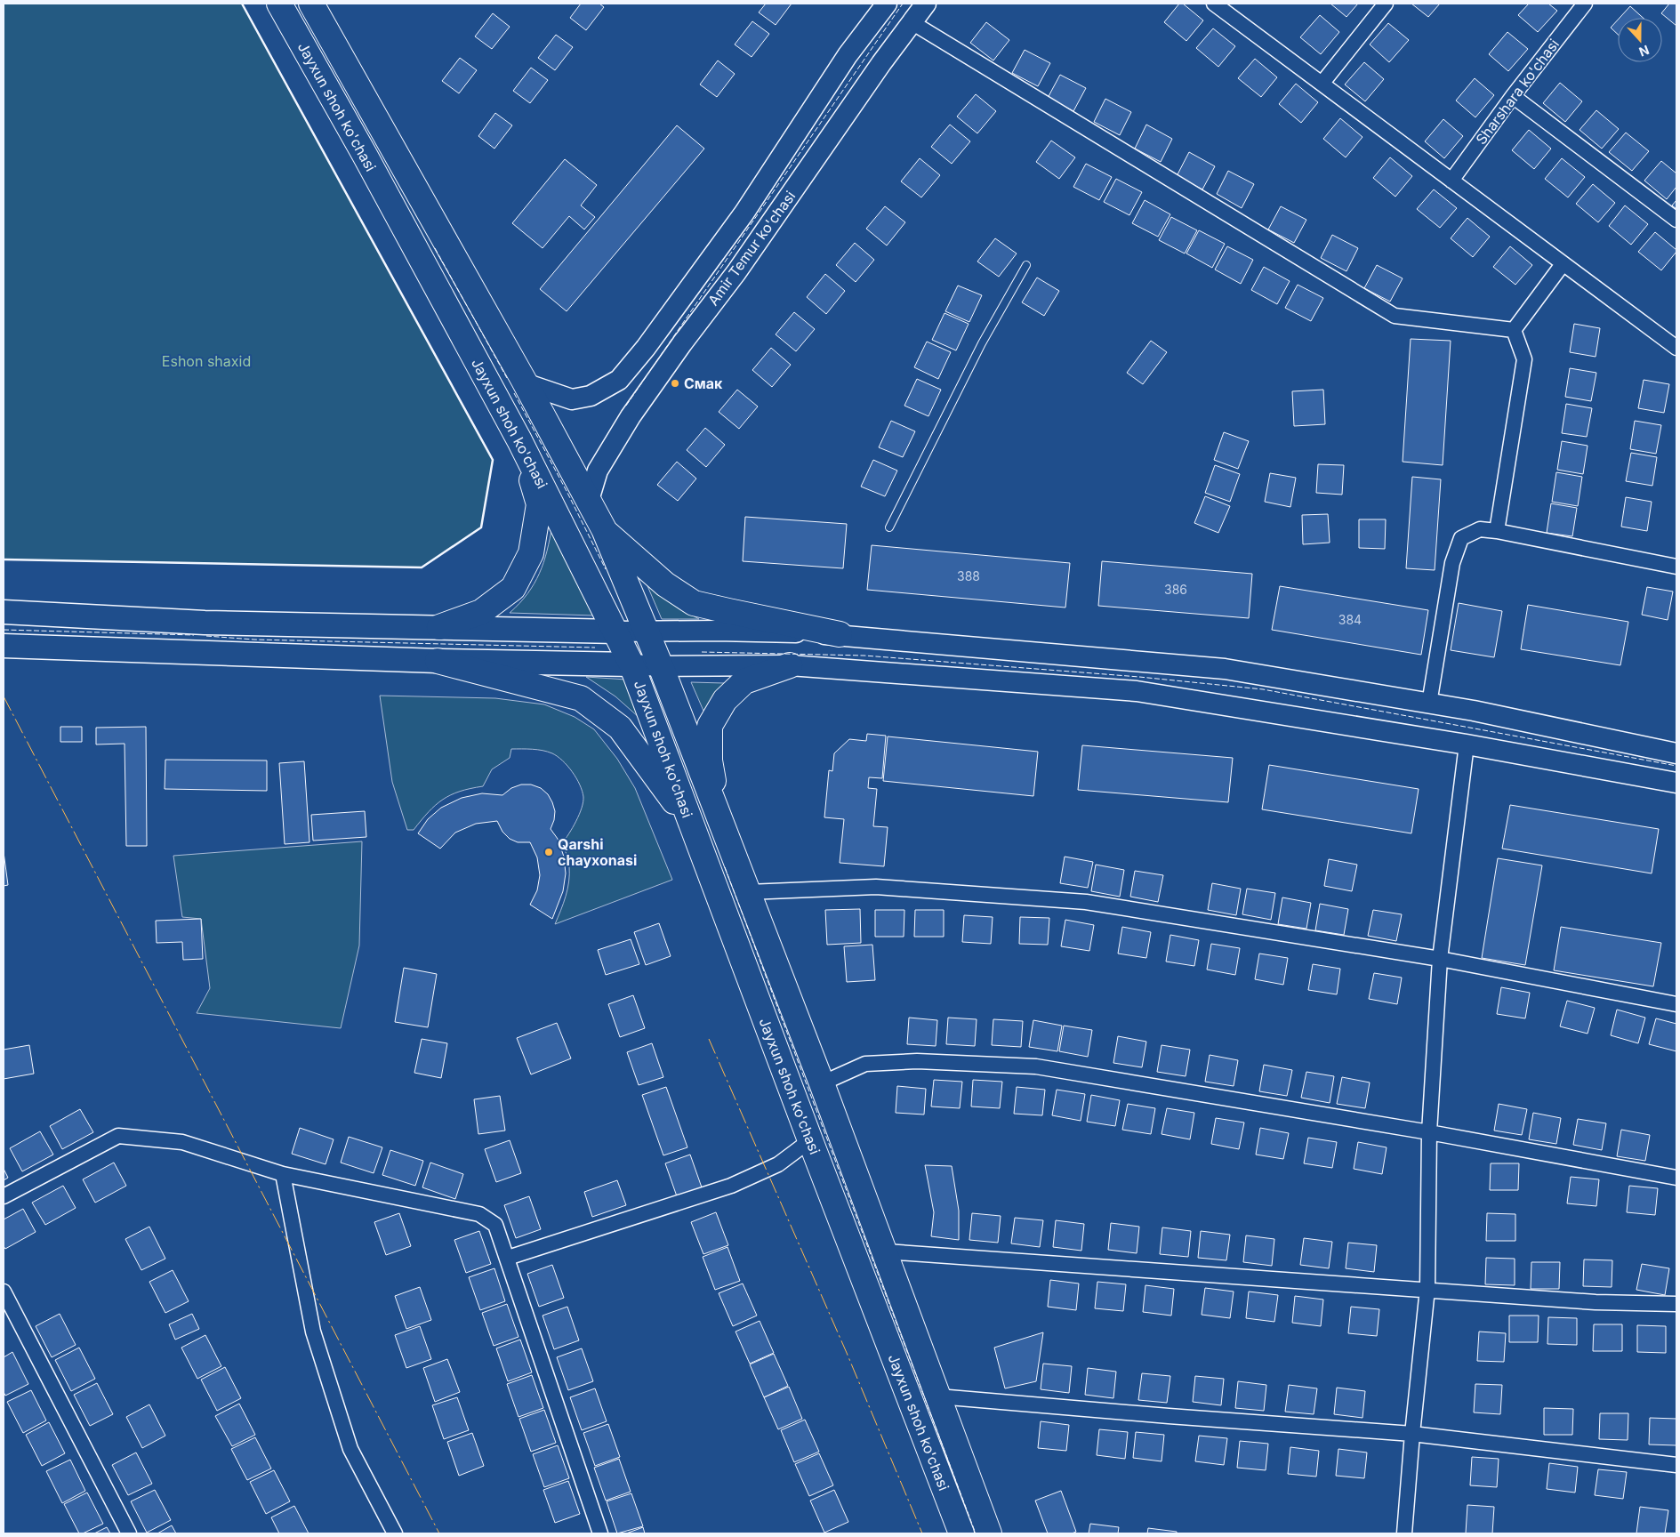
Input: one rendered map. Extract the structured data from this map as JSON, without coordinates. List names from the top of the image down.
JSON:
{
  "streets": {
    "highway": ["Jayxun shoh ko'chasi"],
    "main road": ["Amir Temur ko'chasi"],
    "street": ["Sharshara ko'chasi"]
  },
  "crossings": [
    ["Jayxun shoh ko'chasi", "Amir Temur ko'chasi"]
  ],
  "parks": ["Eshon shaxid"],
  "places": ["Смак", "Qarshi chayxonasi"],
  "house_numbers": ["388", "386", "384"],
  "north": "bottom"
}
